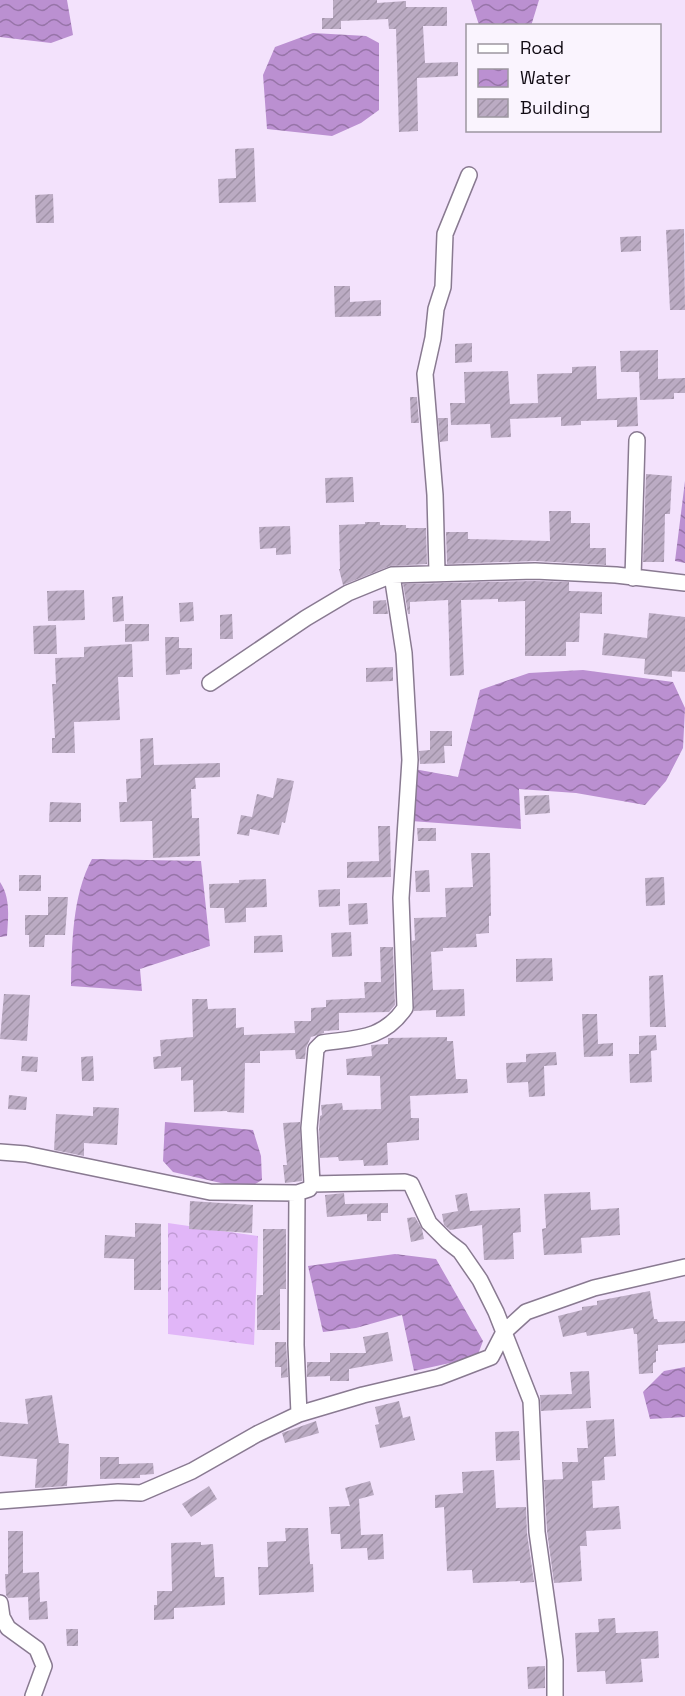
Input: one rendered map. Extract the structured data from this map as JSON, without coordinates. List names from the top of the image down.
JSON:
{
  "legend": ["Road", "Water", "Building"]
}
